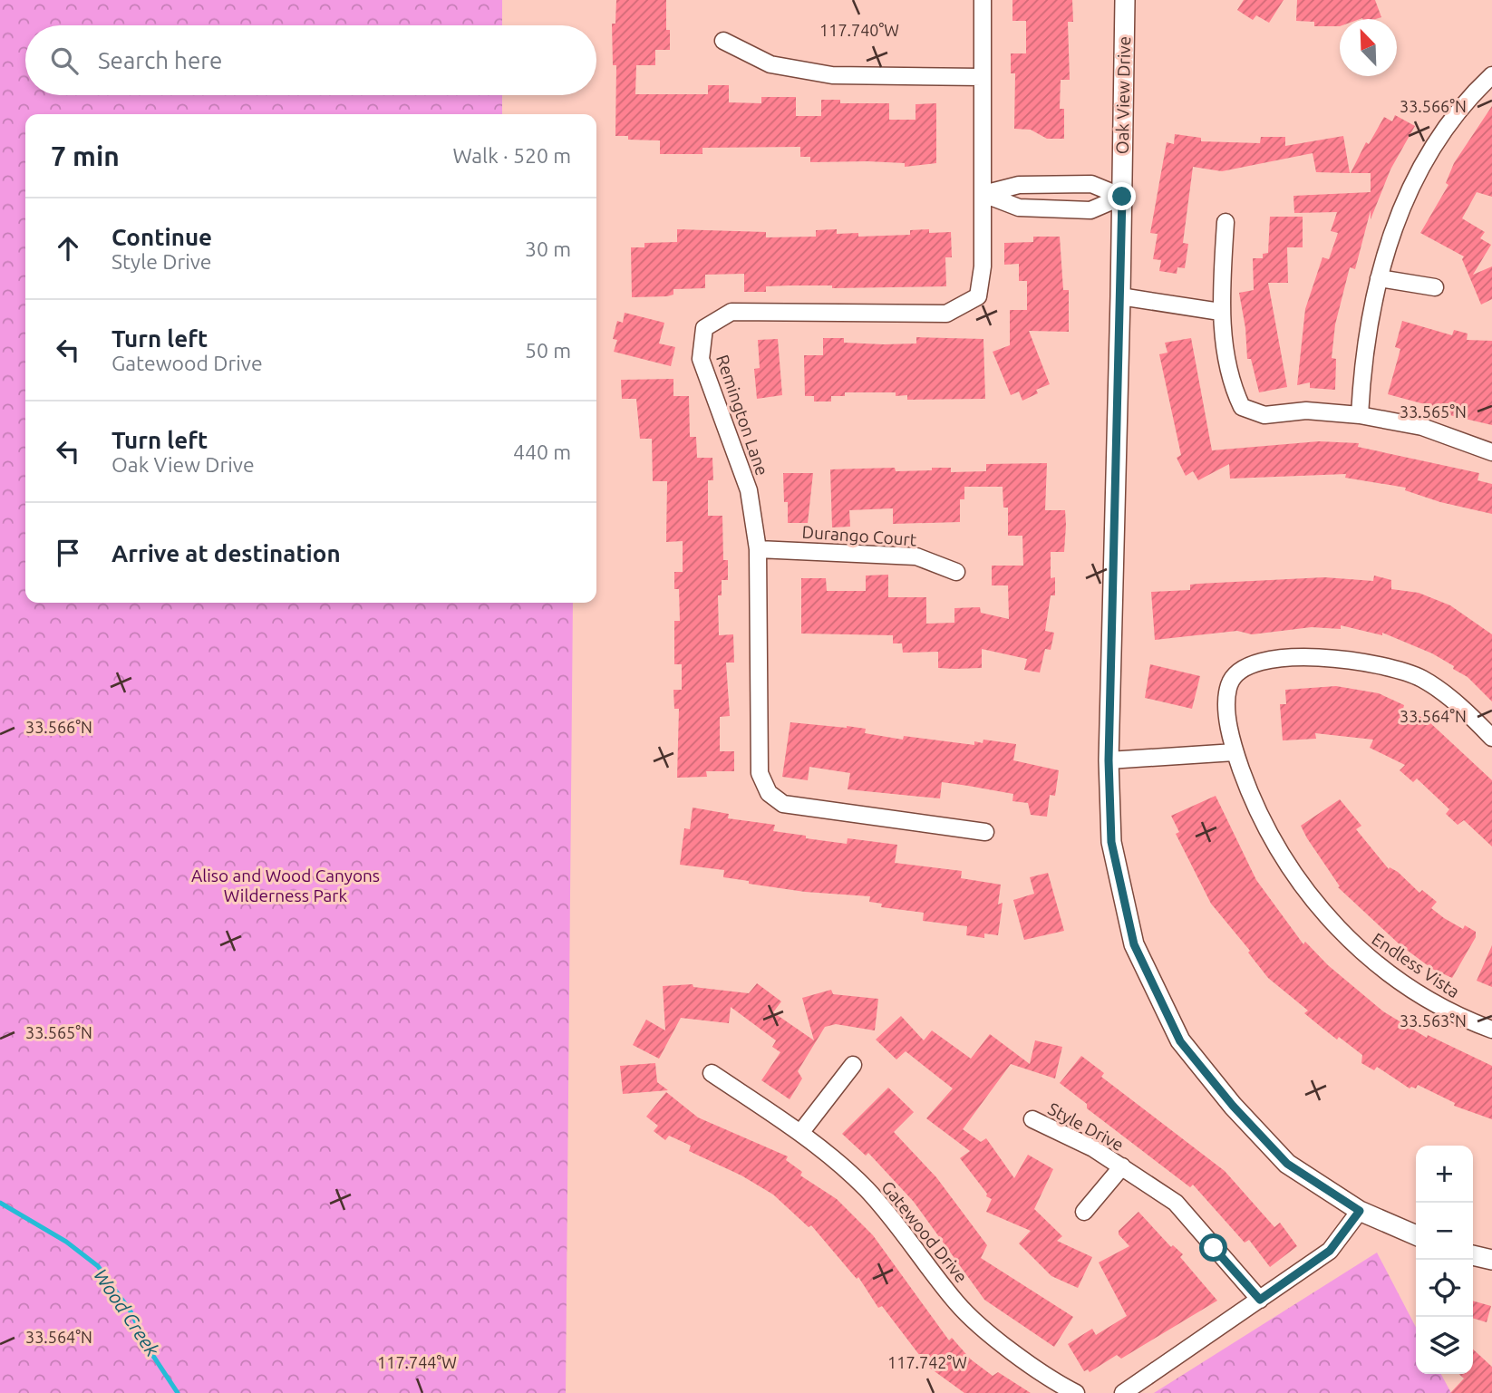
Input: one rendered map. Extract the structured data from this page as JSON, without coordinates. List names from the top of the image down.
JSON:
{
  "streets": {
    "street": [
      "Oak View Drive",
      "Remington Lane",
      "Durango Court",
      "Endless Vista",
      "Style Drive",
      "Gatewood Drive"
    ]
  },
  "crossings": [
    ["Remington Lane", "Durango Court"]
  ],
  "water": ["Wood Creek"],
  "parks": ["Aliso and Wood Canyons Wilderness Park"],
  "north": "top left",
  "page": {
    "search": "Search here",
    "heading": ["7 min", "Walk · 520 m"],
    "list": [
      ["Continue", "Style Drive", "30 m"],
      ["Turn left", "Gatewood Drive", "50 m"],
      ["Turn left", "Oak View Drive", "440 m"],
      "Arrive at destination"
    ],
    "map_buttons": ["+", "−"]
  },
  "coordinates": [
    "117.740°W",
    "33.566°N",
    "33.565°N",
    "33.564°N",
    "33.563°N",
    "117.744°W",
    "117.742°W"
  ]
}
